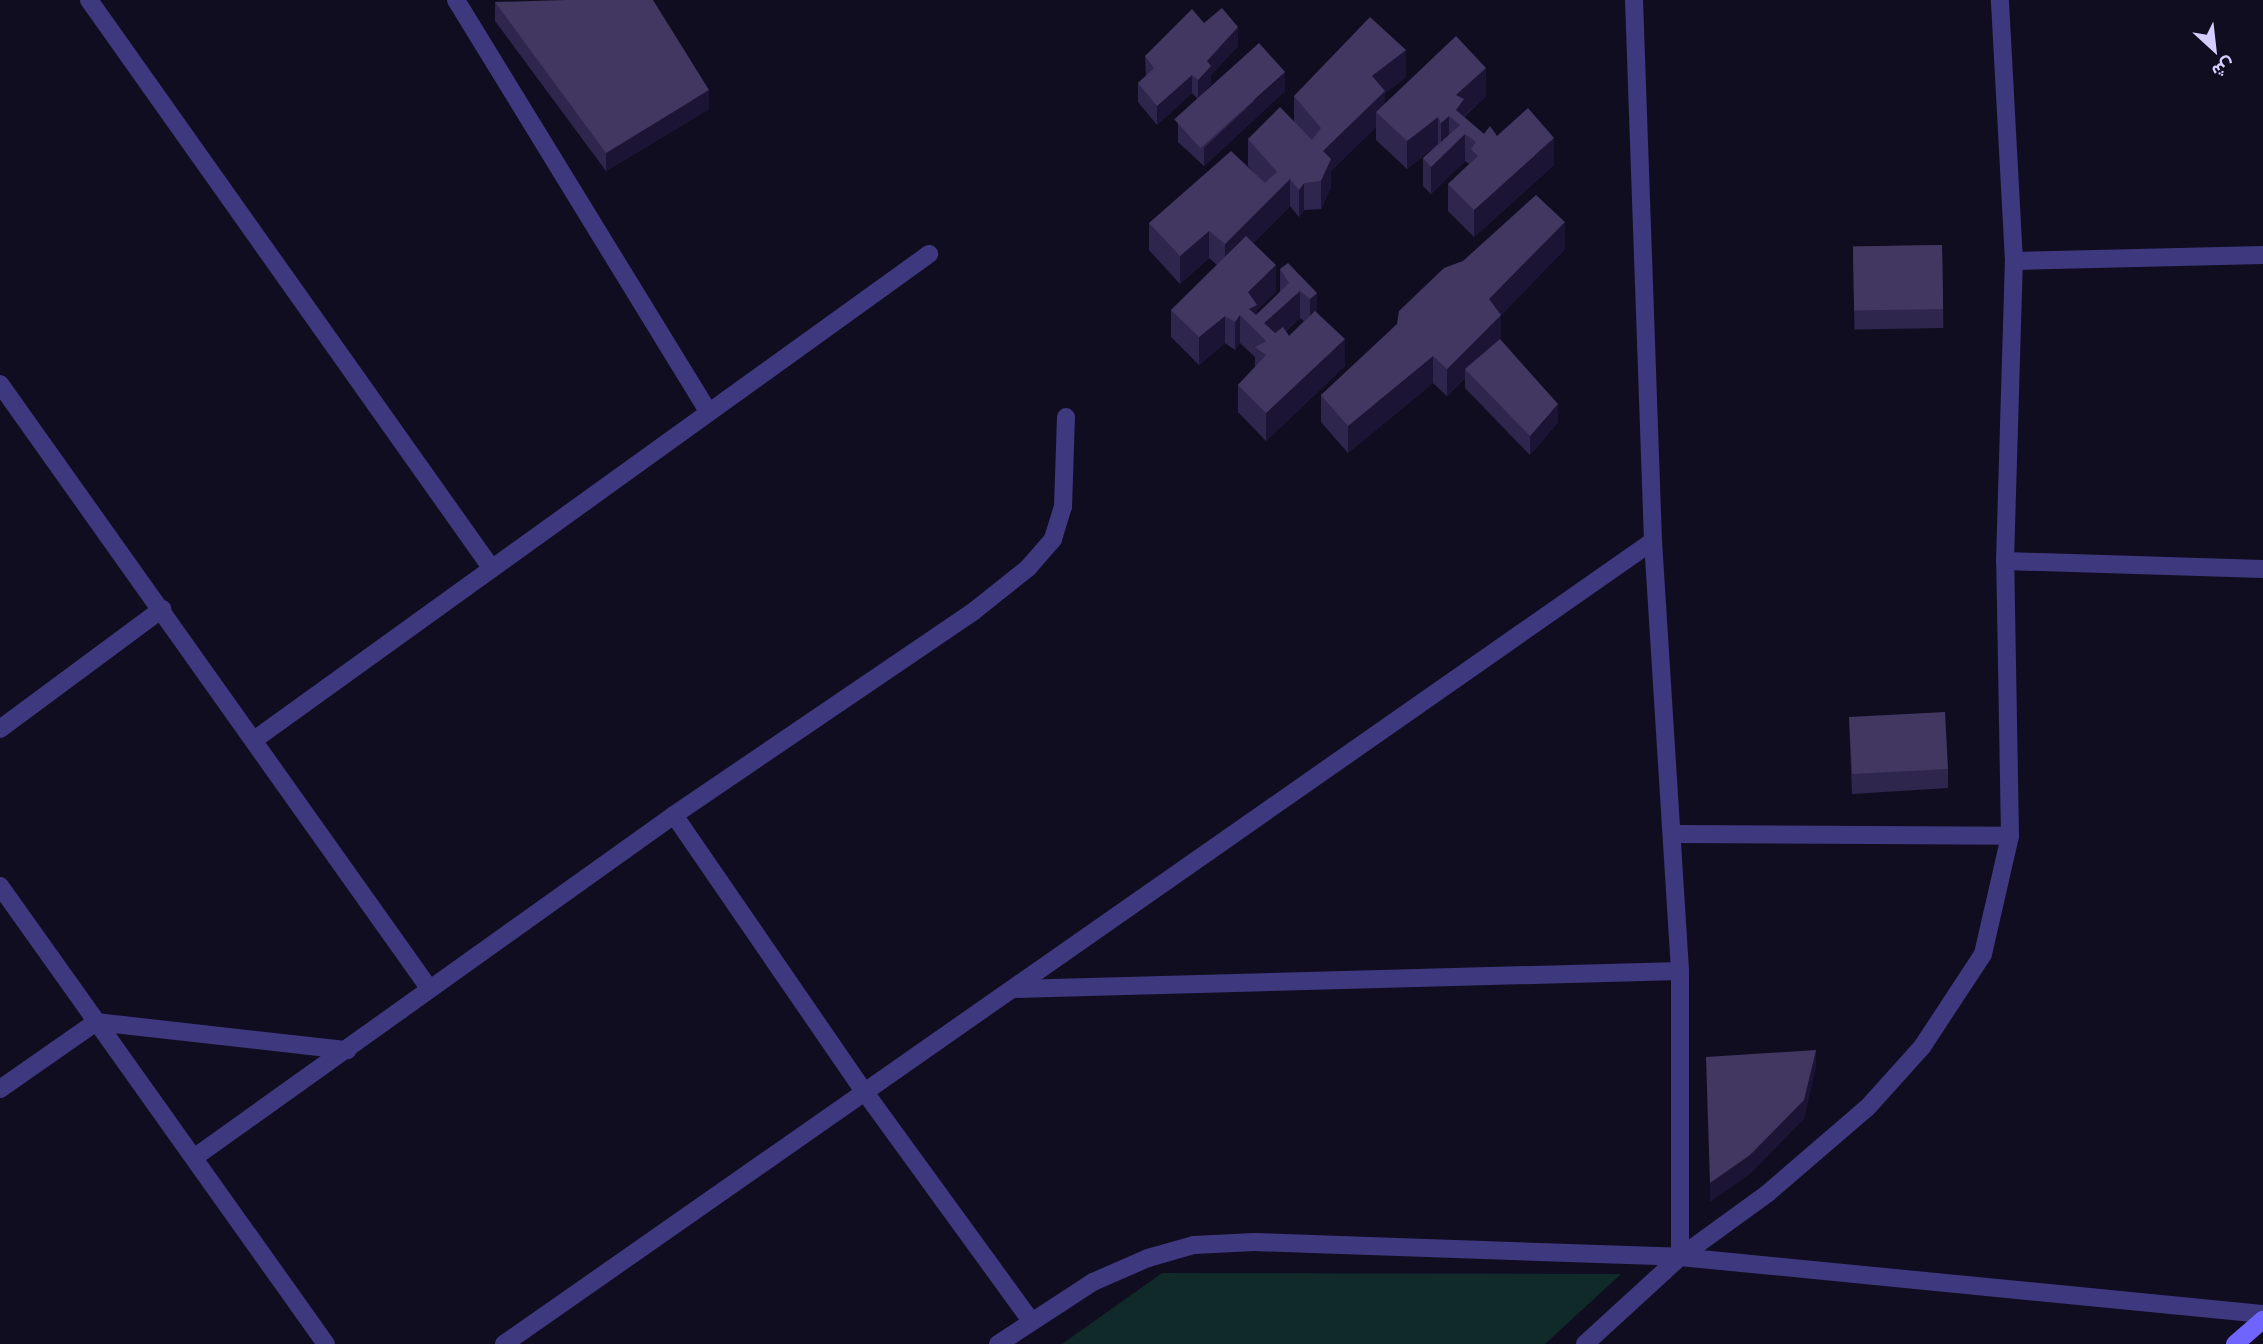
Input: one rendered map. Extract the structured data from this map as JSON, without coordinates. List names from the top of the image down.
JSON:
{
  "north": "bottom right"
}
